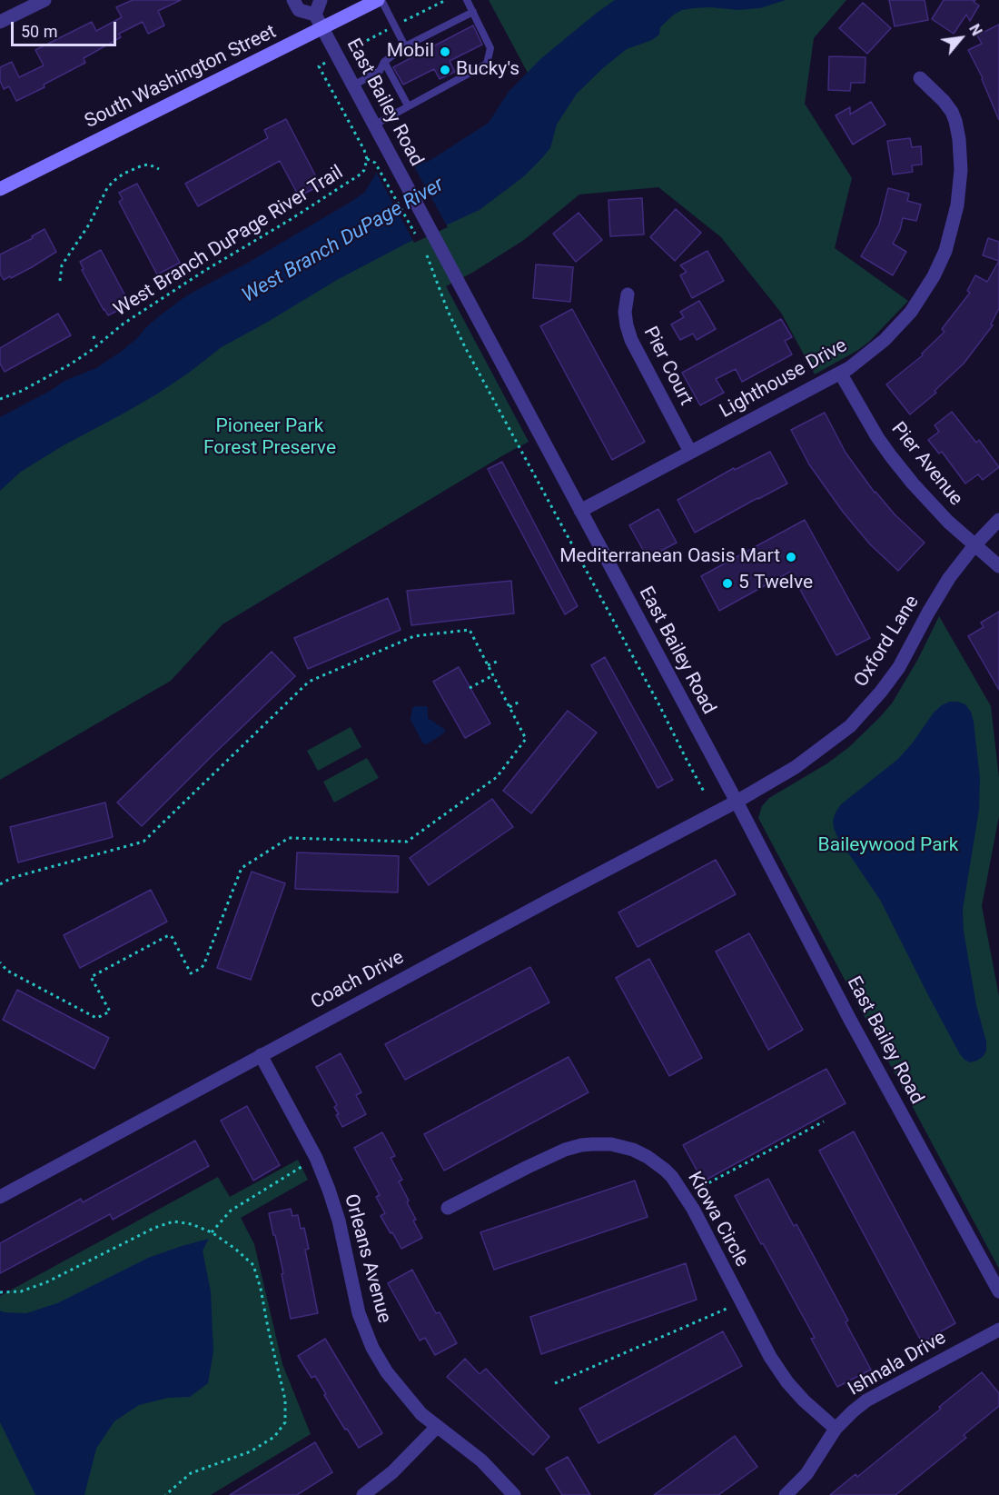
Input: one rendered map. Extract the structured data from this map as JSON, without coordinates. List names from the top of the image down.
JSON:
{
  "streets": {
    "main road": ["South Washington Street"],
    "street": [
      "East Bailey Road",
      "Pier Court",
      "Lighthouse Drive",
      "Pier Avenue",
      "Oxford Lane",
      "Coach Drive",
      "Kiowa Circle",
      "Orleans Avenue",
      "Ishnala Drive"
    ],
    "path": ["West Branch DuPage River Trail"]
  },
  "crossings": [
    ["South Washington Street", "East Bailey Road"],
    ["East Bailey Road", "Lighthouse Drive"],
    ["East Bailey Road", "Oxford Lane"],
    ["East Bailey Road", "Coach Drive"],
    ["Pier Court", "Lighthouse Drive"],
    ["Lighthouse Drive", "Pier Avenue"],
    ["Pier Avenue", "Oxford Lane"],
    ["Oxford Lane", "Coach Drive"],
    ["Coach Drive", "Orleans Avenue"],
    ["Kiowa Circle", "Ishnala Drive"]
  ],
  "water": ["West Branch DuPage River"],
  "parks": ["Pioneer Park Forest Preserve", "Baileywood Park"],
  "places": [
    "Mobil",
    "Bucky's",
    "Mediterranean Oasis Mart",
    "5 Twelve"
  ],
  "scale_bar": "50 m",
  "north": "top right"
}
